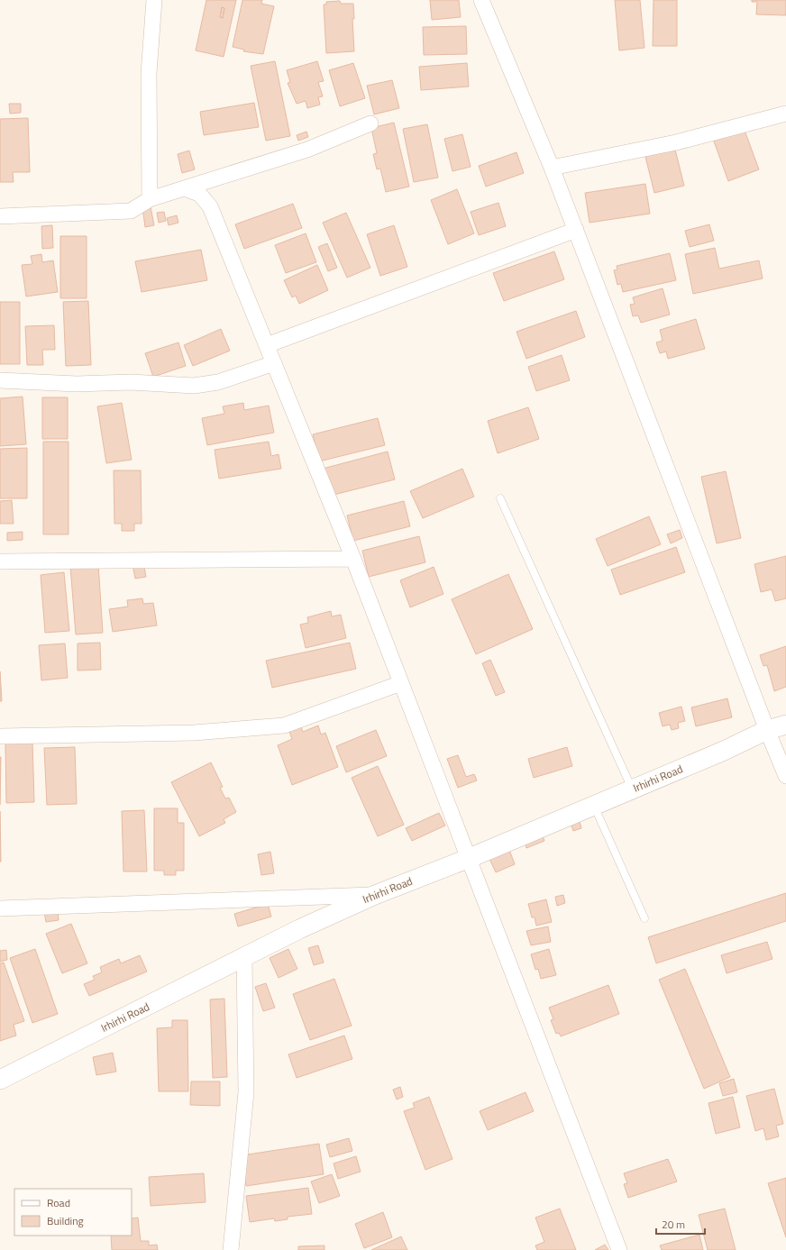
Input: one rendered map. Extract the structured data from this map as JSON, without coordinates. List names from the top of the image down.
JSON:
{
  "streets": {
    "street": ["Irhirhi Road"]
  },
  "legend": ["Road", "Building"],
  "scale_bar": "20 m"
}
